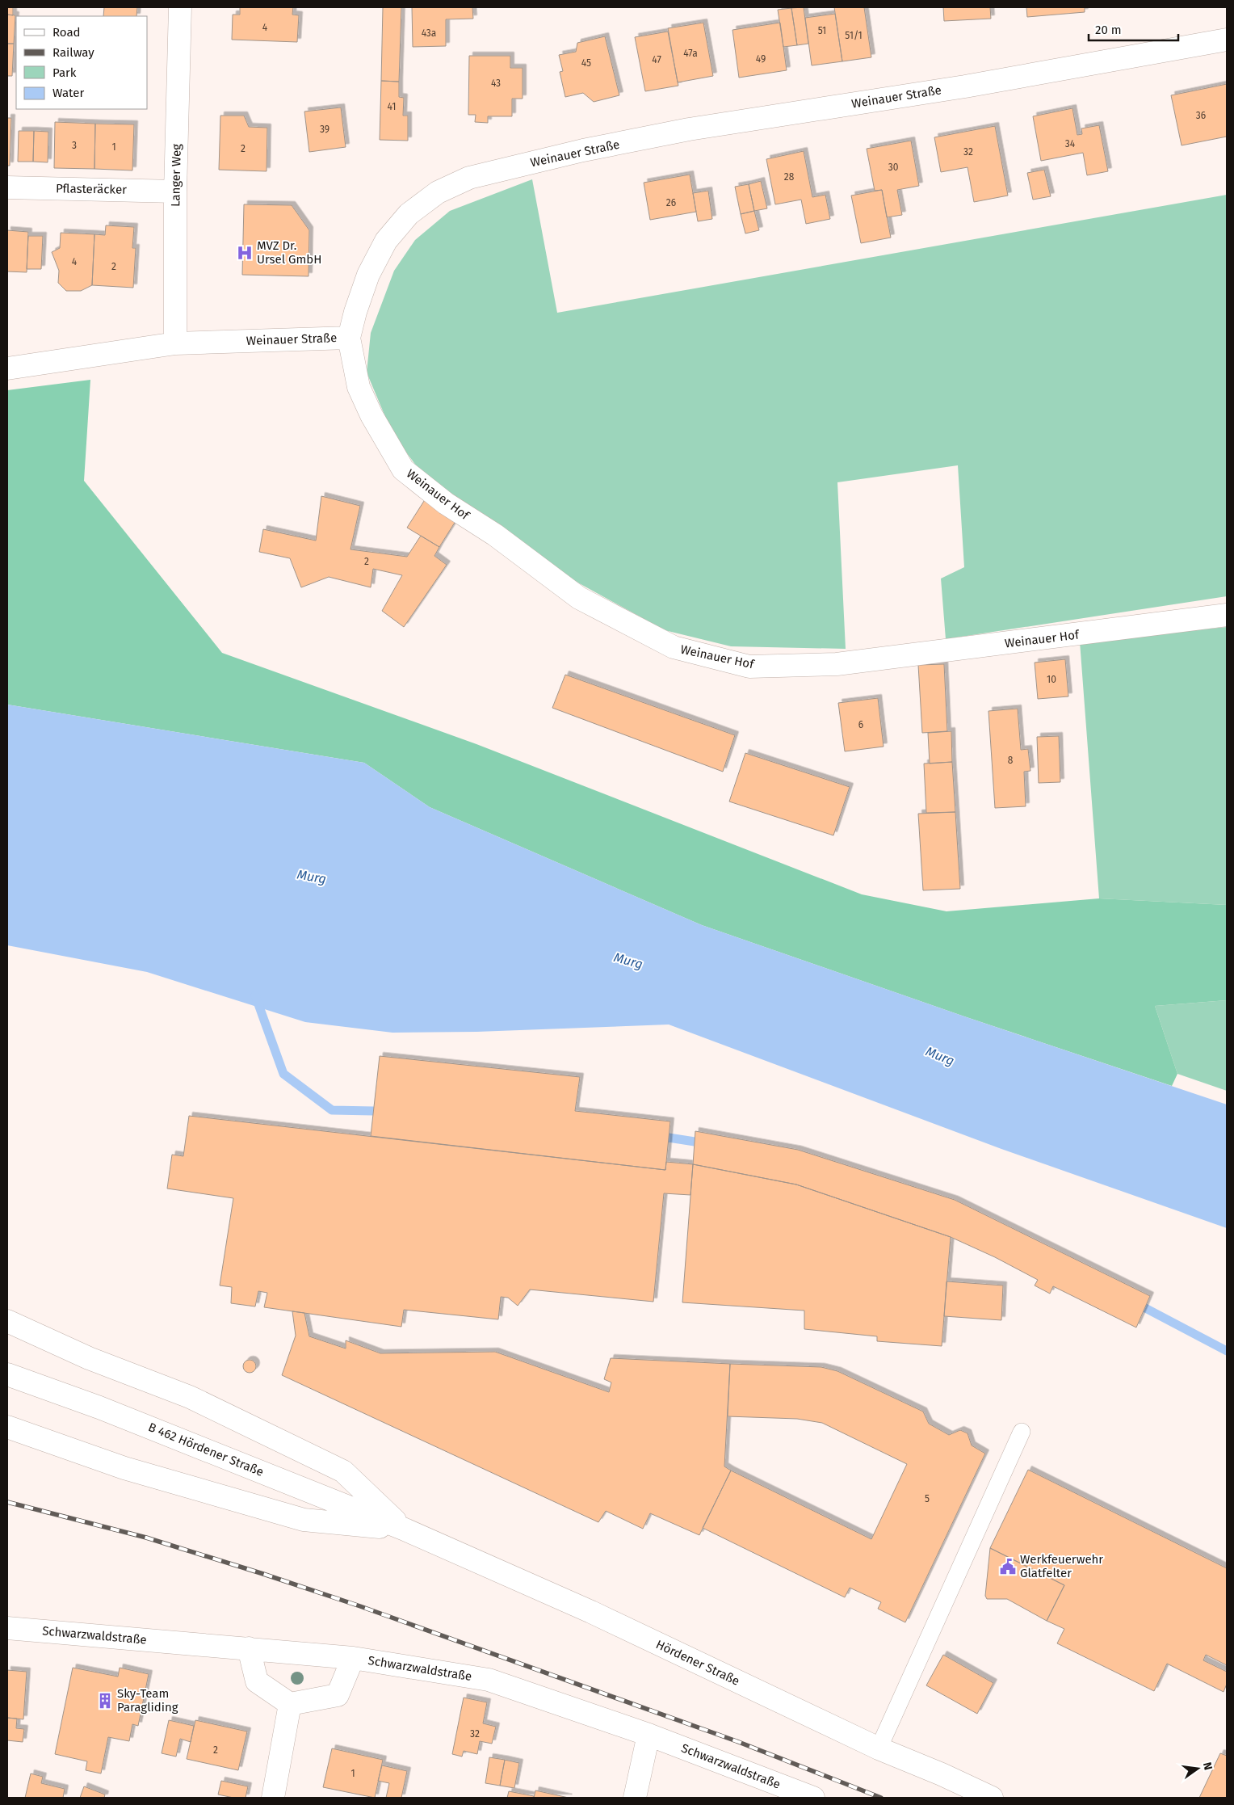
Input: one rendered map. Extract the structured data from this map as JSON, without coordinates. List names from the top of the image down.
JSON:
{
  "streets": {
    "street": [
      "Weinauer Straße",
      "Langer Weg",
      "Pflasteräcker",
      "Weinauer Hof",
      "B 462 Hördener Straße",
      "Schwarzwaldstraße",
      "Hördener Straße"
    ]
  },
  "crossings": [
    ["Weinauer Straße", "Langer Weg"],
    ["Weinauer Straße", "Weinauer Hof"],
    ["Langer Weg", "Pflasteräcker"],
    ["B 462 Hördener Straße", "Hördener Straße"]
  ],
  "water": ["Murg"],
  "places": {
    "hospital": ["MVZ Dr. Ursel GmbH"],
    "public building": ["Werkfeuerwehr Glatfelter"],
    "building": ["Sky-Team Paragliding"]
  },
  "house_numbers": [
    "4",
    "51",
    "43a",
    "51/1",
    "47a",
    "49",
    "47",
    "45",
    "43",
    "41",
    "36",
    "39",
    "34",
    "3",
    "1",
    "2",
    "32",
    "30",
    "28",
    "26",
    "4",
    "2",
    "2",
    "10",
    "6",
    "8",
    "5",
    "32",
    "2",
    "1"
  ],
  "legend": [
    "Road",
    "Railway",
    "Park",
    "Water"
  ],
  "scale_bar": "20 m",
  "north": "right"
}
